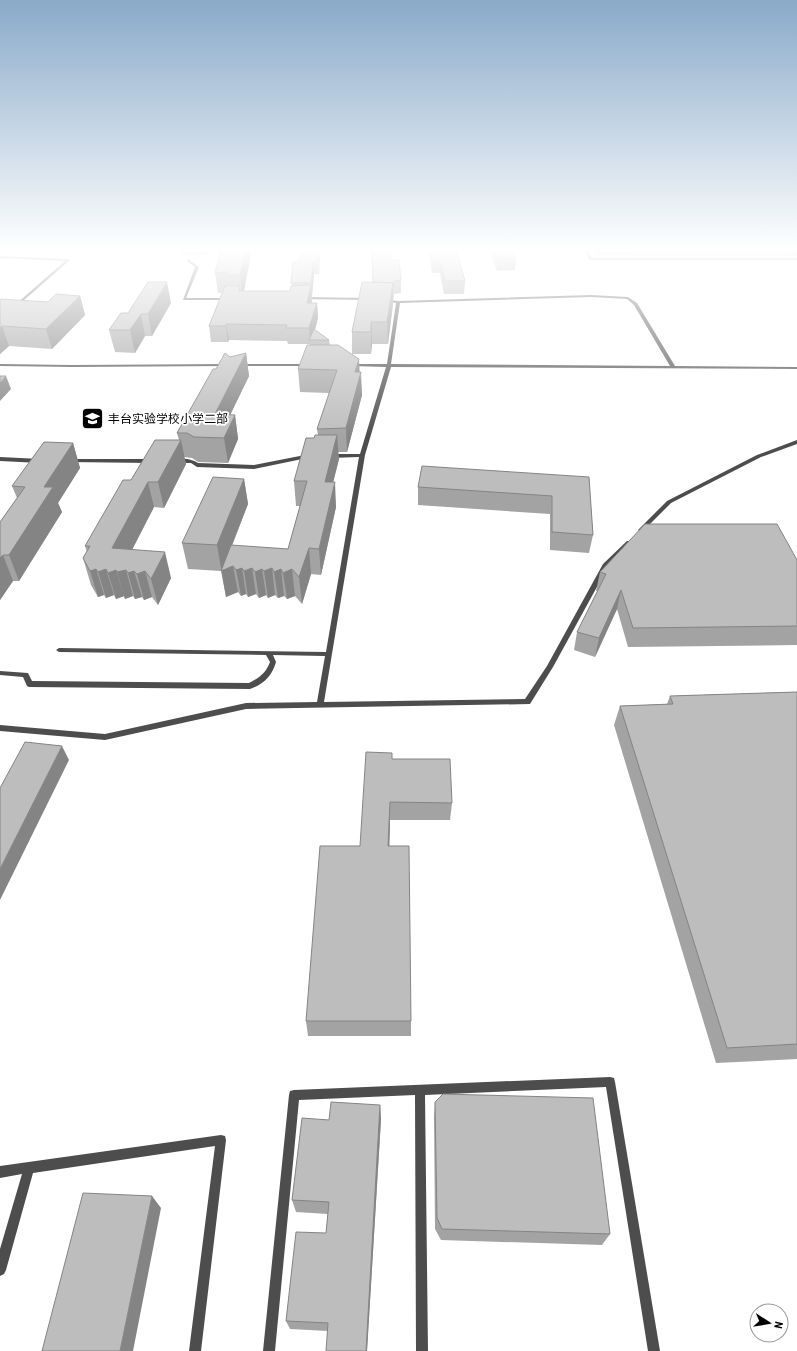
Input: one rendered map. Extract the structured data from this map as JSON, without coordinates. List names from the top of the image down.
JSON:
{
  "places": {
    "school or university": ["丰台实验学校小学二部"]
  },
  "north": "right"
}
